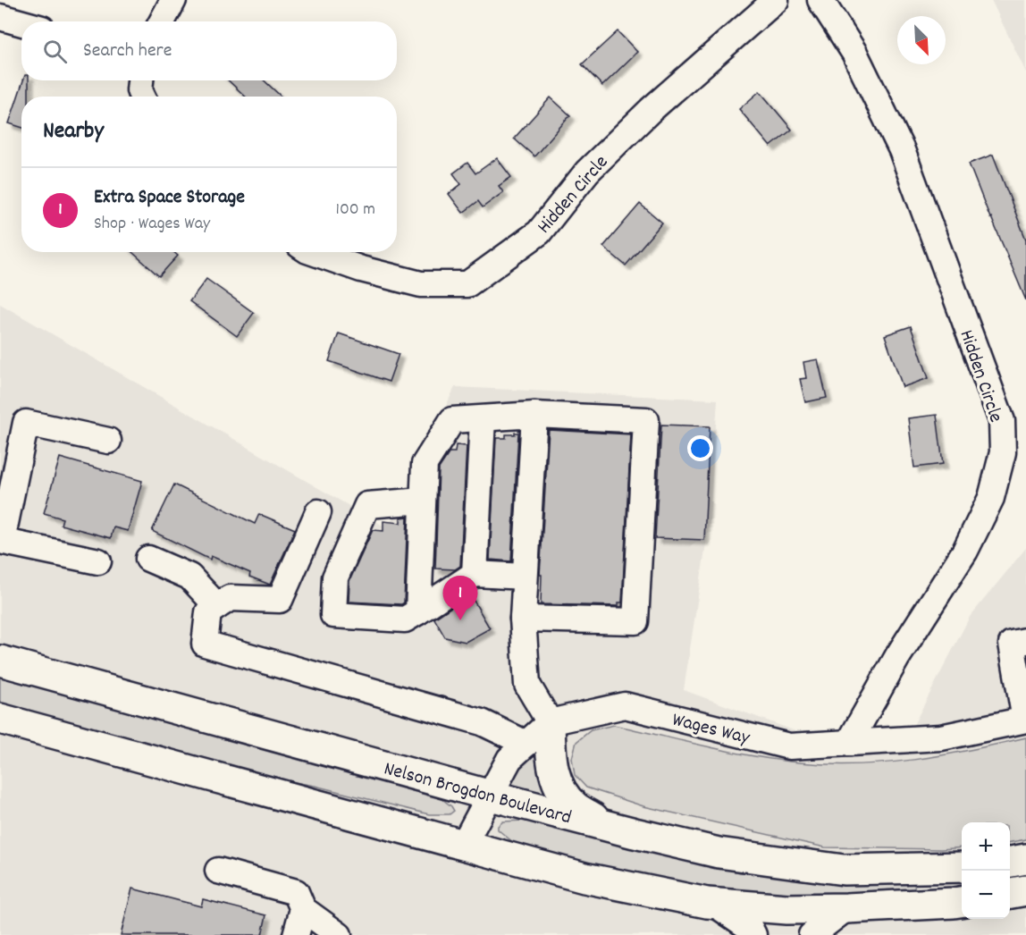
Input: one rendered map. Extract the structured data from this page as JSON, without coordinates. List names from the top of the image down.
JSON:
{
  "streets": {
    "highway": ["Nelson Brogdon Boulevard"],
    "street": ["Hidden Circle", "Wages Way"]
  },
  "crossings": [
    ["Hidden Circle", "Wages Way"],
    ["Wages Way", "Nelson Brogdon Boulevard"]
  ],
  "north": "bottom right",
  "page": {
    "search": "Search here",
    "heading": "Nearby",
    "list": [
      {
        "mark": "1",
        "name": "Extra Space Storage",
        "note": "Shop · Wages Way",
        "value": "100 m"
      }
    ],
    "pins": "1",
    "map_buttons": ["+", "−"]
  }
}
